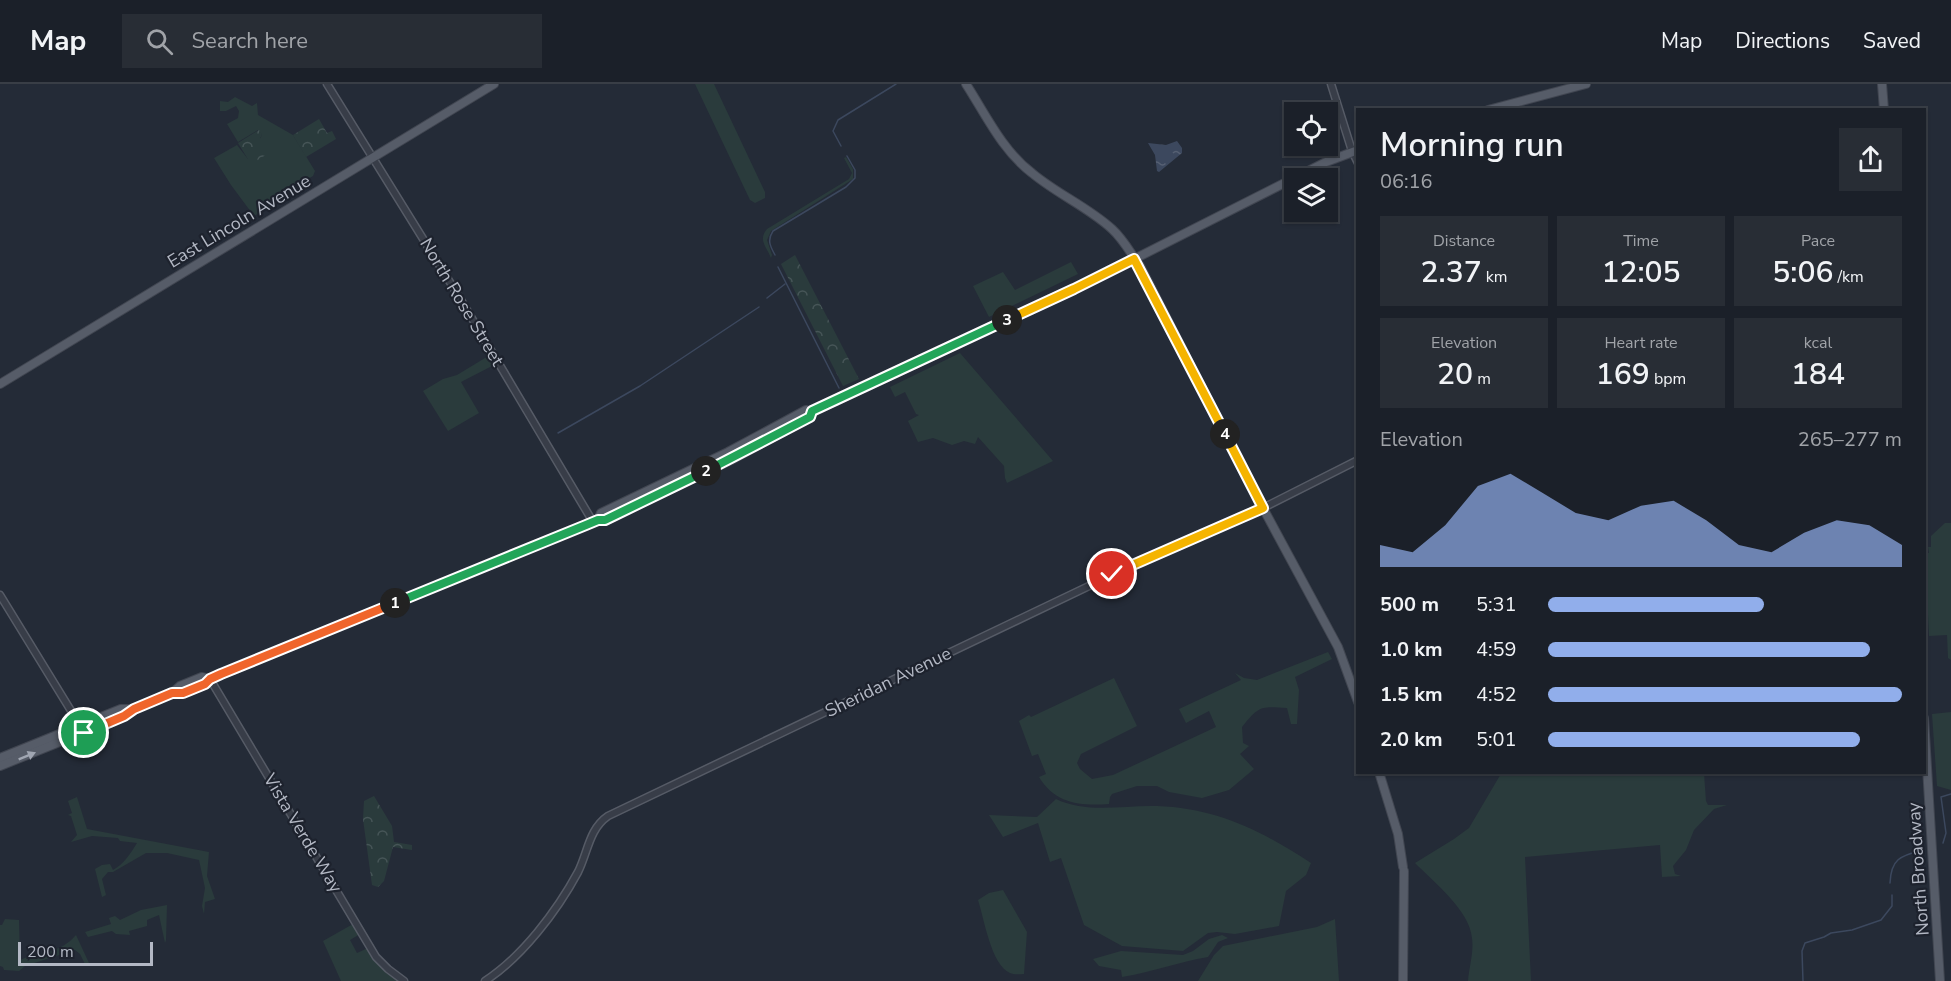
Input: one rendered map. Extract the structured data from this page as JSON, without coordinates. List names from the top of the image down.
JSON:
{
  "streets": {
    "main road": ["East Lincoln Avenue", "North Broadway"],
    "street": ["North Rose Street", "Sheridan Avenue", "Vista Verde Way"]
  },
  "crossings": [
    ["East Lincoln Avenue", "North Rose Street"]
  ],
  "scale_bar": "200 m",
  "page": {
    "header": "Map",
    "search": "Search here",
    "nav": ["Map", "Directions", "Saved"],
    "heading": ["Morning run", "06:16"],
    "stats": [
      ["Distance", "2.37 km"],
      ["Time", "12:05"],
      ["Pace", "5:06 /km"],
      ["Elevation", "20 m"],
      ["Heart rate", "169 bpm"],
      ["kcal", "184"]
    ],
    "pins": [
      "3",
      "4",
      "2",
      "1"
    ],
    "chart": ["Elevation", "265–277 m"],
    "list": [
      {
        "name": "500 m",
        "note": "5:31"
      },
      {
        "name": "1.0 km",
        "note": "4:59"
      },
      {
        "name": "1.5 km",
        "note": "4:52"
      },
      {
        "name": "2.0 km",
        "note": "5:01"
      }
    ],
    "scale": "200 m"
  }
}
